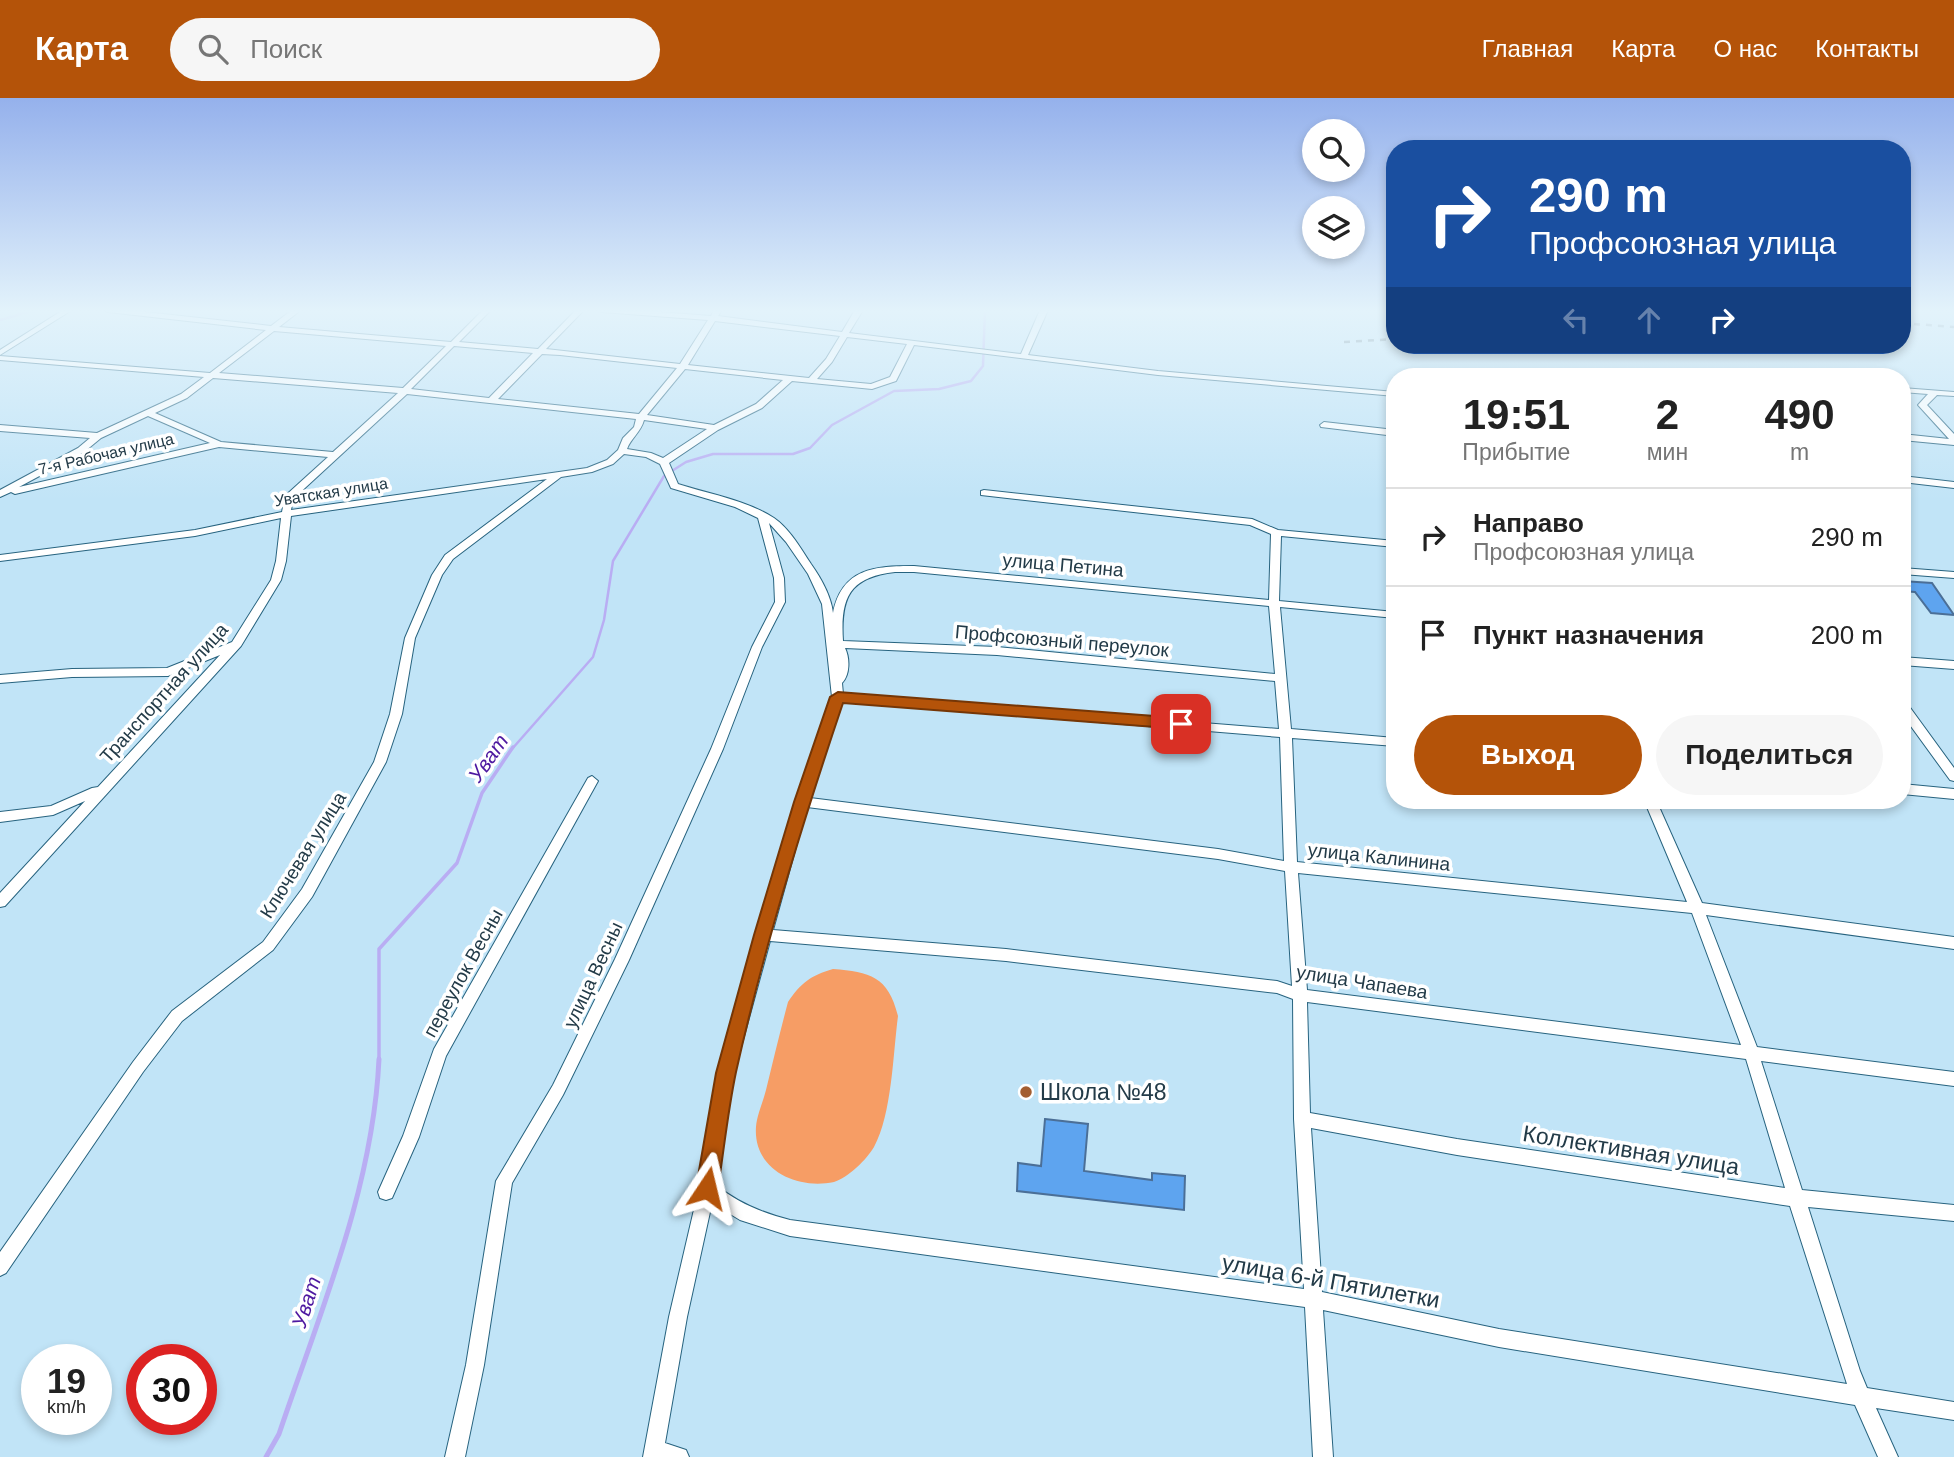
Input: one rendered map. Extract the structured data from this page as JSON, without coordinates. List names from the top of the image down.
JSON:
{
  "streets": {
    "street": [
      "7-я Рабочая улица",
      "Уватская улица",
      "улица Петина",
      "Профсоюзный переулок",
      "Транспортная улица",
      "Ключевая улица",
      "улица Калинина",
      "переулок Весны",
      "улица Весны",
      "улица Чапаева",
      "Коллективная улица",
      "улица 6-й Пятилетки"
    ]
  },
  "crossings": [
    ["Уватская улица", "Транспортная улица"],
    ["Уватская улица", "Ключевая улица"],
    ["улица Петина", "Профсоюзный переулок"],
    ["улица Петина", "улица Калинина"],
    ["улица Петина", "улица Чапаева"],
    ["улица Петина", "улица 6-й Пятилетки"]
  ],
  "water": ["Уват"],
  "places": ["Школа №48"],
  "page": {
    "header": "Карта",
    "search": "Поиск",
    "nav": [
      "Главная",
      "Карта",
      "О нас",
      "Контакты"
    ],
    "turn": ["290 m", "Профсоюзная улица"],
    "eta": [
      "19:51",
      "Прибытие",
      "2",
      "мин",
      "490",
      "m"
    ],
    "list": [
      {
        "name": "Направо",
        "note": "Профсоюзная улица",
        "value": "290 m"
      },
      {
        "name": "Пункт назначения",
        "value": "200 m"
      }
    ],
    "buttons": ["Выход", "Поделиться"],
    "speed": "19 km/h",
    "limit": "30"
  }
}
